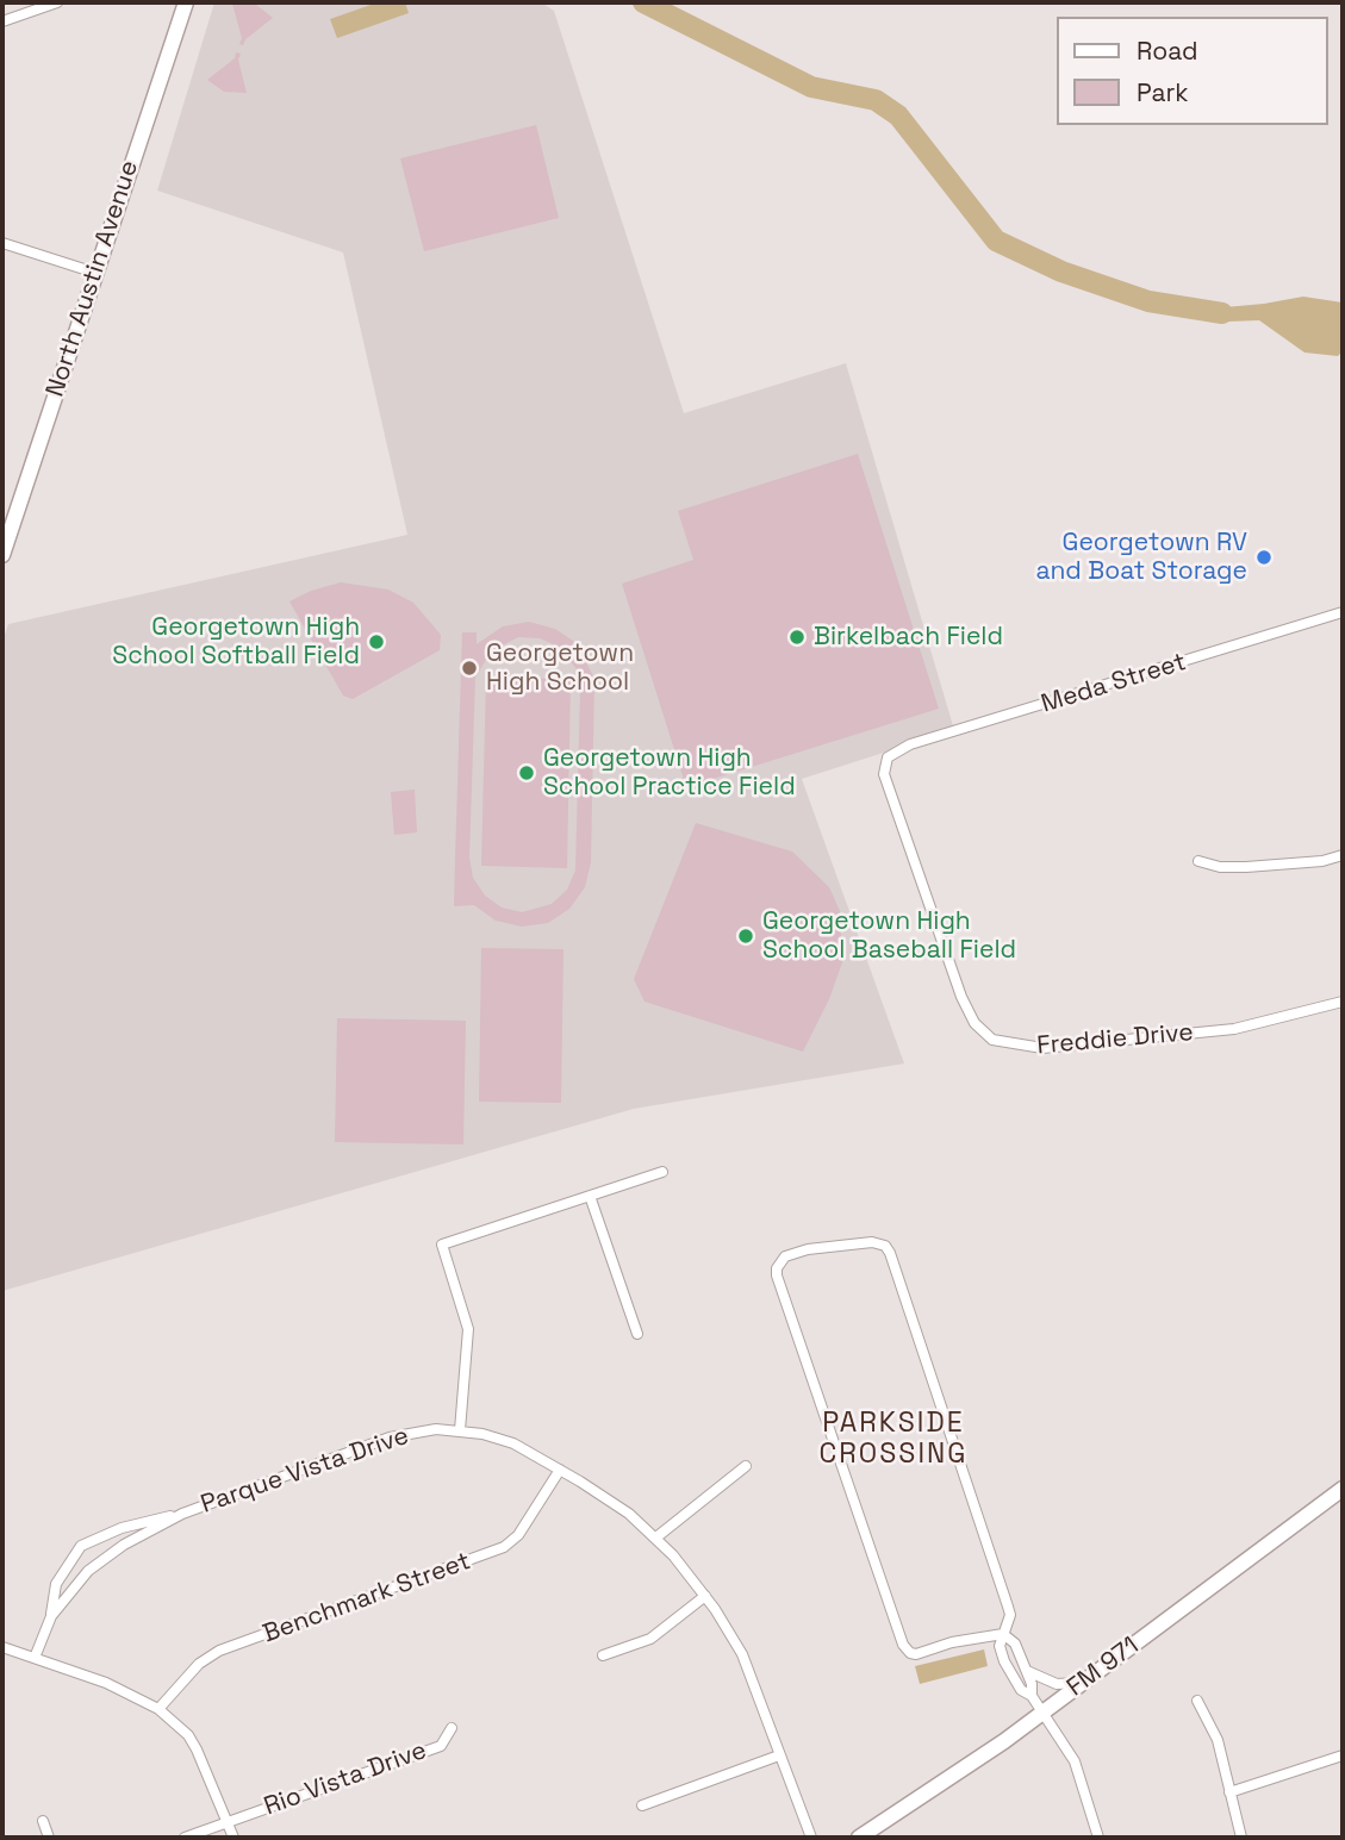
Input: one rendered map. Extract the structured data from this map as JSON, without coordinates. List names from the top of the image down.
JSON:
{
  "streets": {
    "main road": ["North Austin Avenue", "FM 971"],
    "street": [
      "Meda Street",
      "Freddie Drive",
      "Parque Vista Drive",
      "Benchmark Street",
      "Rio Vista Drive"
    ]
  },
  "crossings": [
    ["Meda Street", "Freddie Drive"],
    ["Parque Vista Drive", "Benchmark Street"]
  ],
  "districts": ["PARKSIDE CROSSING"],
  "places": [
    "Georgetown RV and Boat Storage",
    "Birkelbach Field",
    "Georgetown High School Softball Field",
    "Georgetown High School",
    "Georgetown High School Practice Field",
    "Georgetown High School Baseball Field"
  ],
  "legend": ["Road", "Park"]
}
